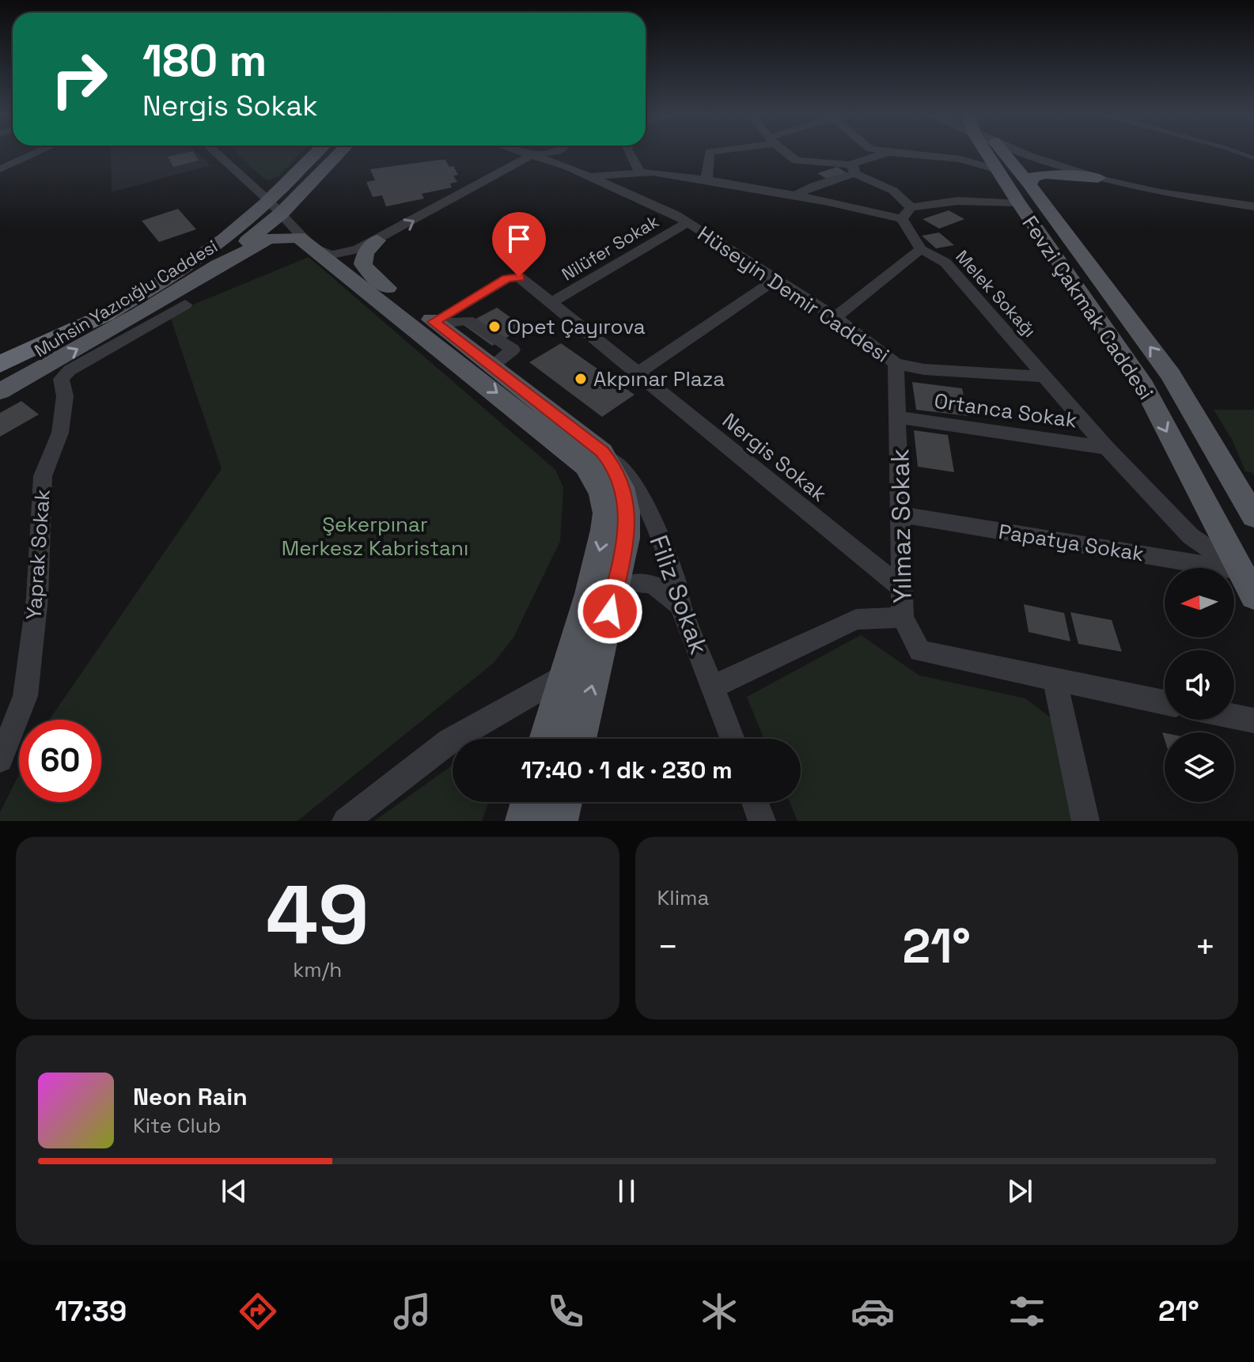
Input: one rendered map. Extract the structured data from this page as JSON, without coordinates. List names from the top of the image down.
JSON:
{
  "streets": {
    "main road": ["Muhsin Yazıcığlu Caddesi", "Fevzi Çakmak Caddesi"],
    "street": [
      "Nilüfer Sokak",
      "Melek Sokağı",
      "Hüseyin Demir Caddesi",
      "Ortanca Sokak",
      "Nergis Sokak",
      "Yılmaz Sokak",
      "Papatya Sokak",
      "Yaprak Sokak",
      "Filiz Sokak"
    ]
  },
  "crossings": [
    ["Nilüfer Sokak", "Hüseyin Demir Caddesi"],
    ["Nilüfer Sokak", "Nergis Sokak"],
    ["Melek Sokağı", "Hüseyin Demir Caddesi"],
    ["Hüseyin Demir Caddesi", "Yılmaz Sokak"],
    ["Fevzi Çakmak Caddesi", "Papatya Sokak"],
    ["Ortanca Sokak", "Yılmaz Sokak"],
    ["Nergis Sokak", "Yılmaz Sokak"],
    ["Yılmaz Sokak", "Papatya Sokak"]
  ],
  "parks": ["Şekerpınar Merkesz Kabristanı"],
  "places": ["Opet Çayırova", "Akpınar Plaza"],
  "north": "left",
  "page": {
    "turn": ["180 m", "Nergis Sokak"],
    "limit": "60",
    "trip": "17:40 · 1 dk · 230 m",
    "tile": [
      ["49", "km/h"],
      "Klima"
    ],
    "heat": ["−", "21°", "+"],
    "song": ["Neon Rain", "Kite Club"],
    "tabs": ["17:39", "21°"]
  }
}
